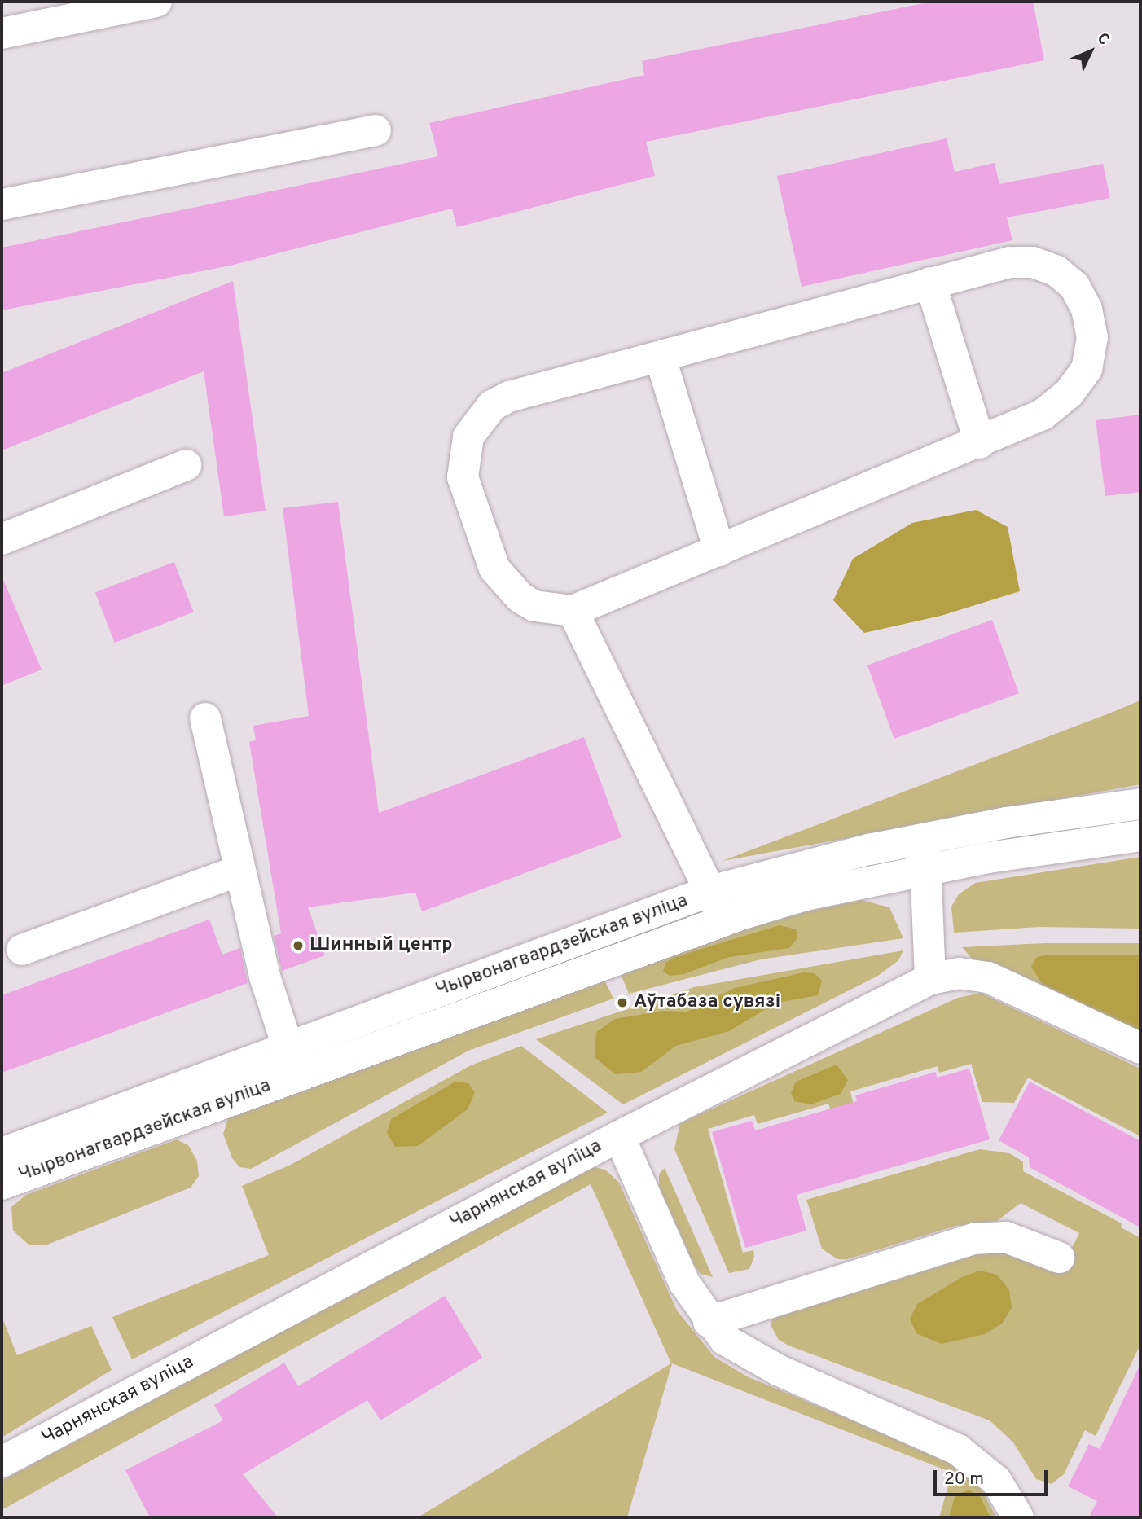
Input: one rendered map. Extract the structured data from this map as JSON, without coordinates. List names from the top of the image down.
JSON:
{
  "streets": {
    "main road": ["Чырвонагвардзейская вуліца", "Чарнянская вуліца"]
  },
  "places": ["Шинный центр", "Аўтабаза сувязі"],
  "scale_bar": "20 m",
  "north": "top right"
}
